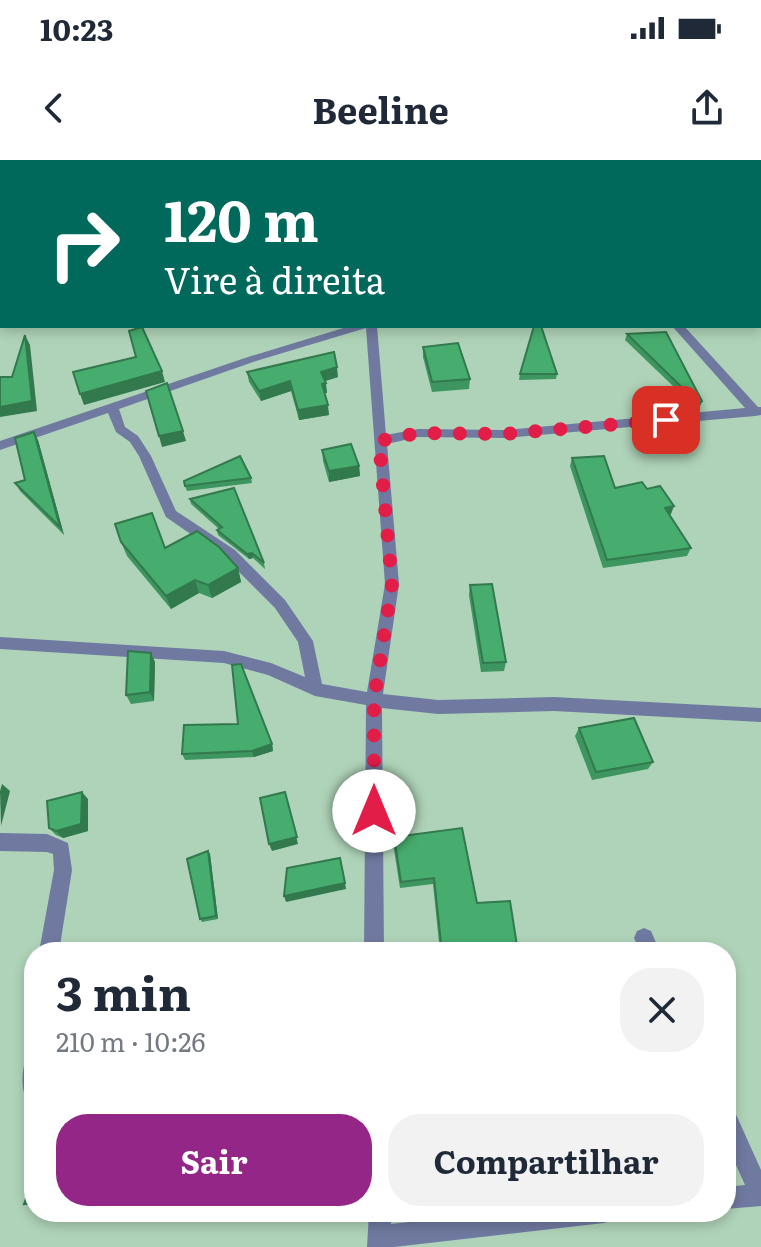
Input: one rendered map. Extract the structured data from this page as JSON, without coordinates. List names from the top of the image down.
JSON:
{
  "page": {
    "status": "10:23",
    "header": "Beeline",
    "turn": ["120 m", "Vire à direita"],
    "heading": ["3 min", "210 m · 10:26"],
    "buttons": ["Sair", "Compartilhar"]
  }
}
